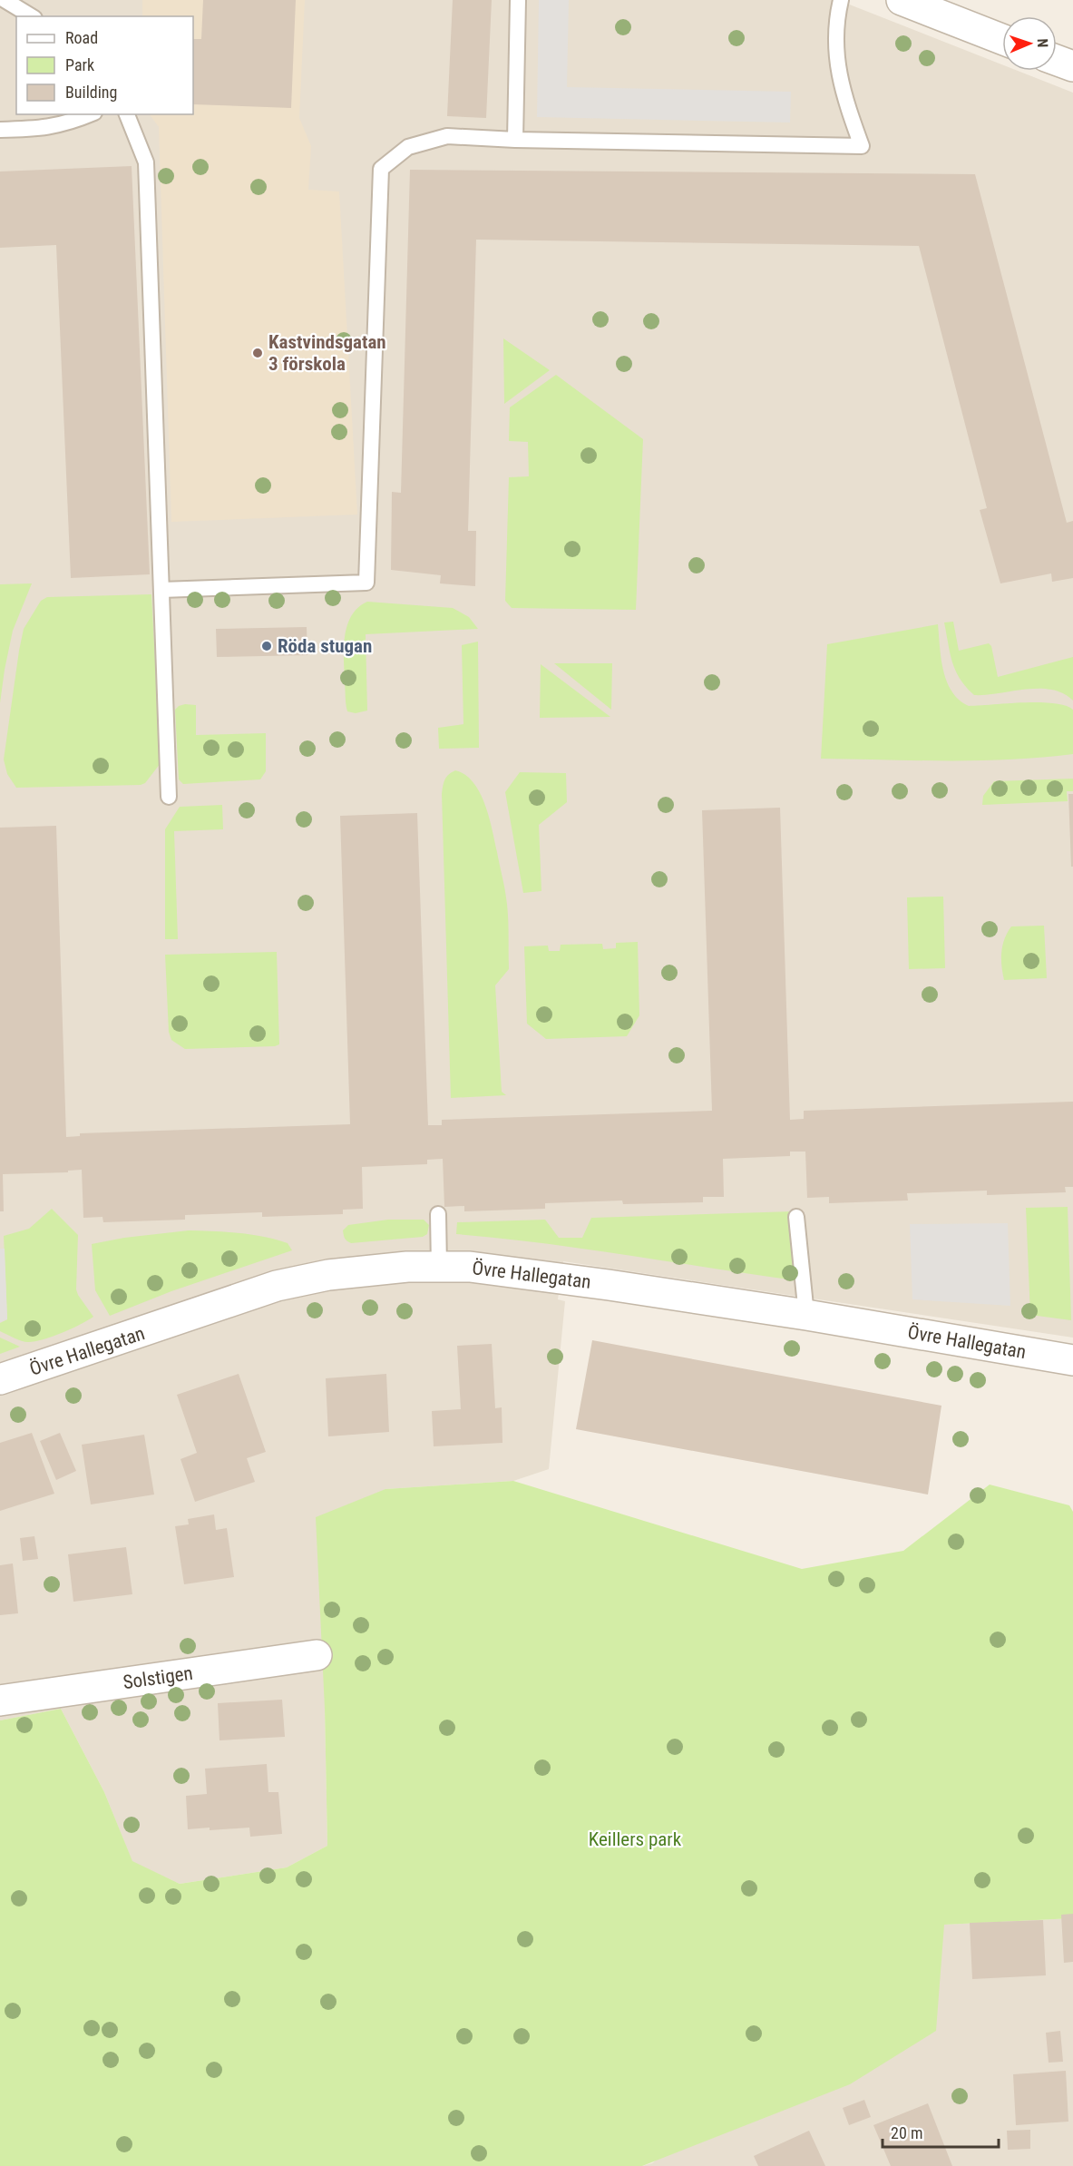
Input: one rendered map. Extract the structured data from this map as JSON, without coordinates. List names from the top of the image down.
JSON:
{
  "streets": {
    "street": ["Övre Hallegatan", "Solstigen"]
  },
  "parks": ["Keillers park"],
  "places": ["Kastvindsgatan 3 förskola", "Röda stugan"],
  "legend": ["Road", "Park", "Building"],
  "scale_bar": "20 m",
  "north": "right"
}
